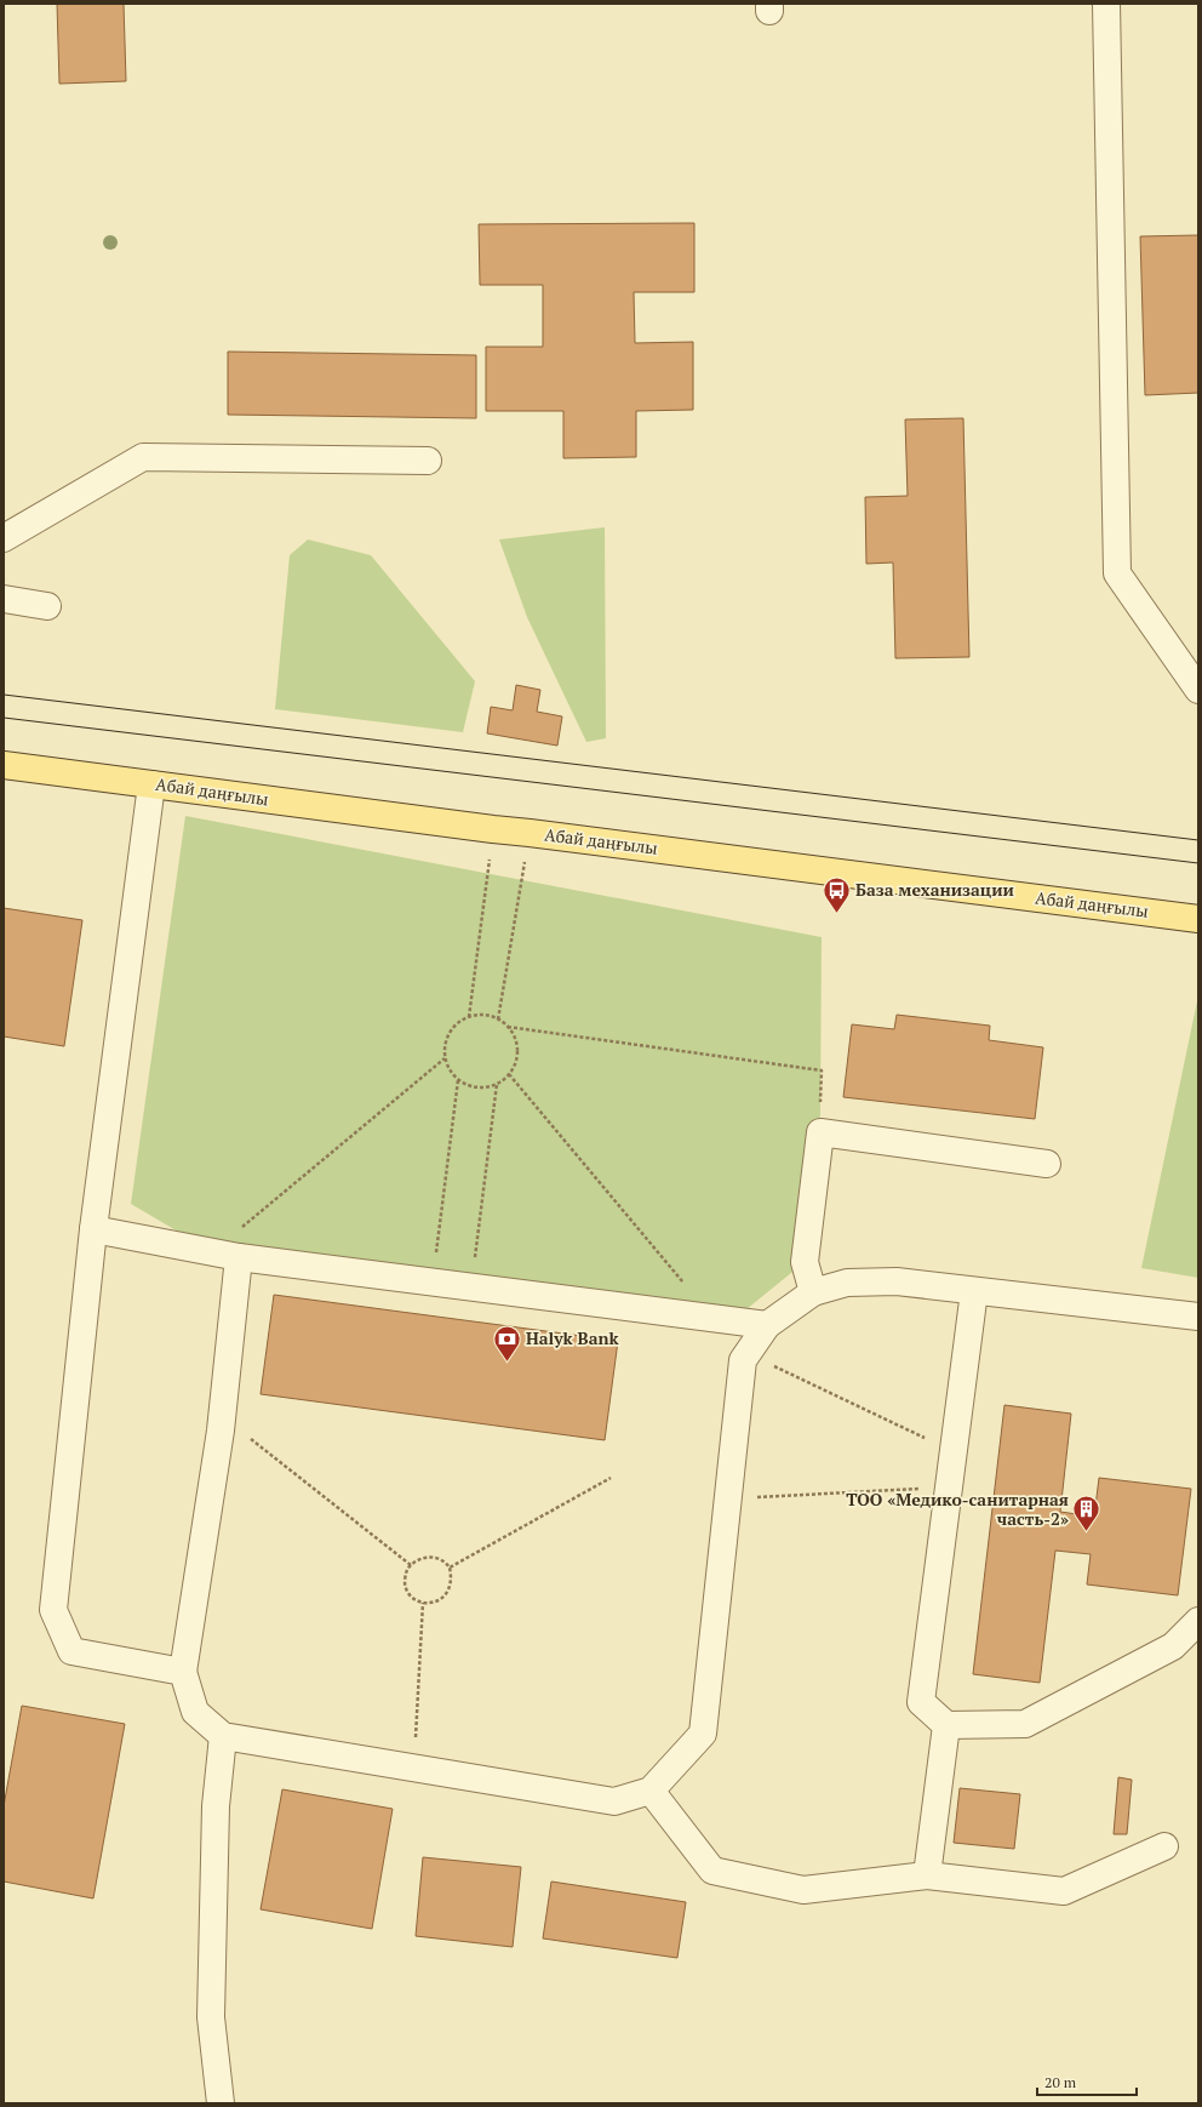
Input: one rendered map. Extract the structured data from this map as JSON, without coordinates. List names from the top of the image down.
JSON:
{
  "streets": {
    "main road": ["Абай даңғылы"]
  },
  "places": {
    "bus stop": ["База механизации"],
    "bank": ["Halyk Bank"],
    "building": ["ТОО «Медико-санитарная часть-2»"]
  },
  "scale_bar": "20 m"
}
